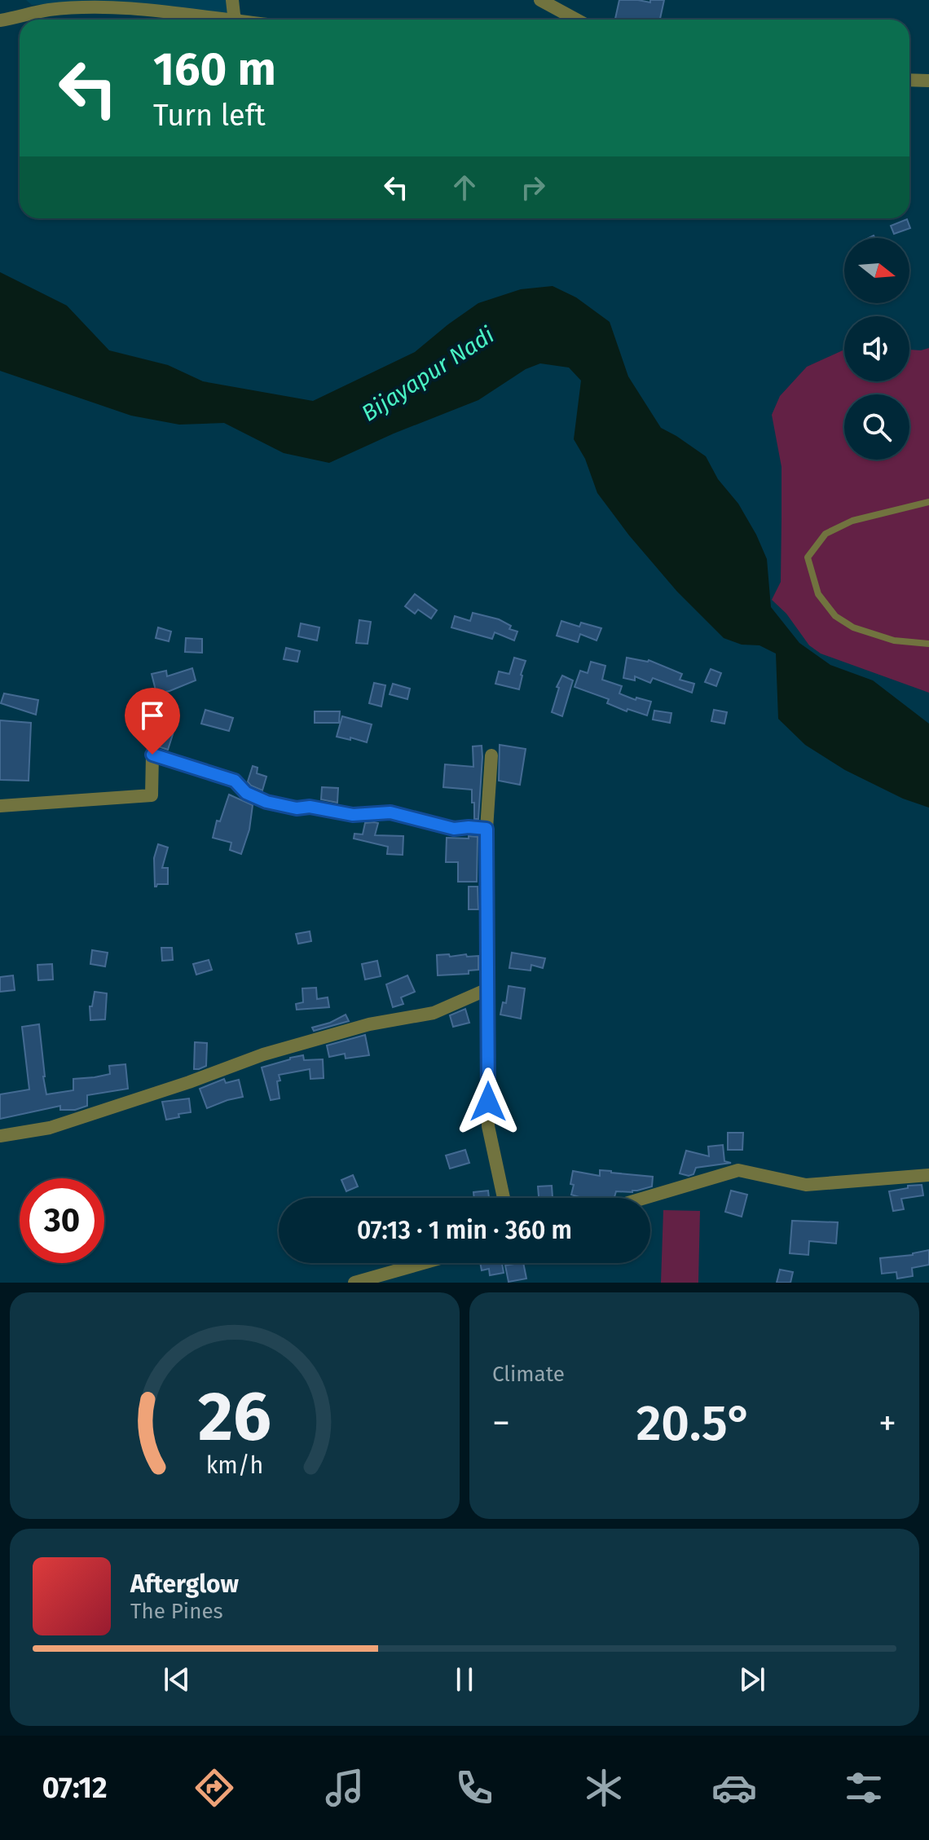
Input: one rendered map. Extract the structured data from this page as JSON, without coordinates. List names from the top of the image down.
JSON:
{
  "water": ["Bijayapur Nadi"],
  "north": "right",
  "page": {
    "turn": ["160 m", "Turn left"],
    "limit": "30",
    "trip": "07:13 · 1 min · 360 m",
    "tile": "Climate",
    "heat": ["−", "20.5°", "+"],
    "song": ["Afterglow", "The Pines"],
    "tabs": "07:12",
    "gauge": ["26", "km/h"]
  }
}
